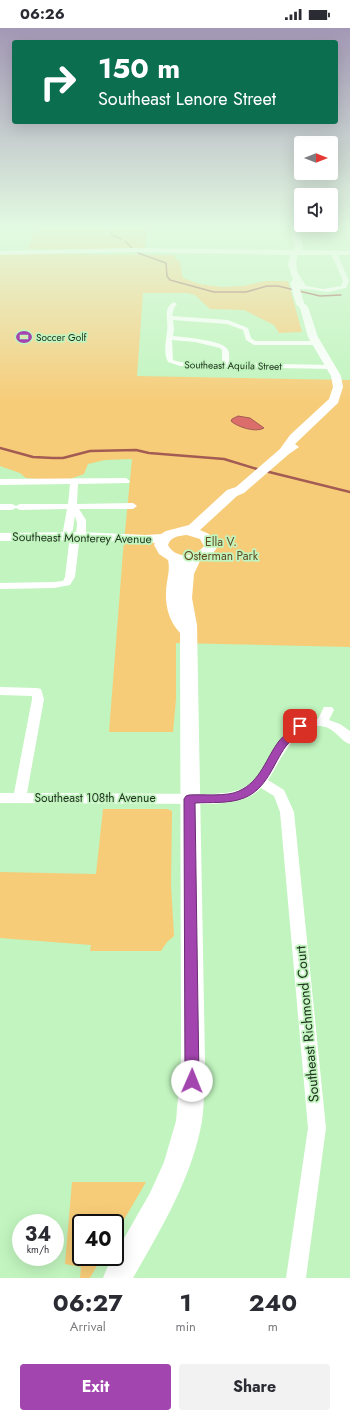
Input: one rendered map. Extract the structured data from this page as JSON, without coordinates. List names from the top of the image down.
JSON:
{
  "streets": {
    "street": [
      "Southeast Aquila Street",
      "Southeast Monterey Avenue",
      "Southeast 108th Avenue",
      "Southeast Richmond Court"
    ]
  },
  "crossings": [
    ["Southeast 108th Avenue", "Southeast Richmond Court"]
  ],
  "parks": ["Ella V. Osterman Park"],
  "places": {
    "sports": ["Soccer Golf"]
  },
  "north": "right",
  "page": {
    "status": "06:26",
    "turn": ["150 m", "Southeast Lenore Street"],
    "speed": "34 km/h",
    "limit": "40",
    "eta": [
      "06:27",
      "Arrival",
      "1",
      "min",
      "240",
      "m"
    ],
    "buttons": ["Exit", "Share"]
  }
}
